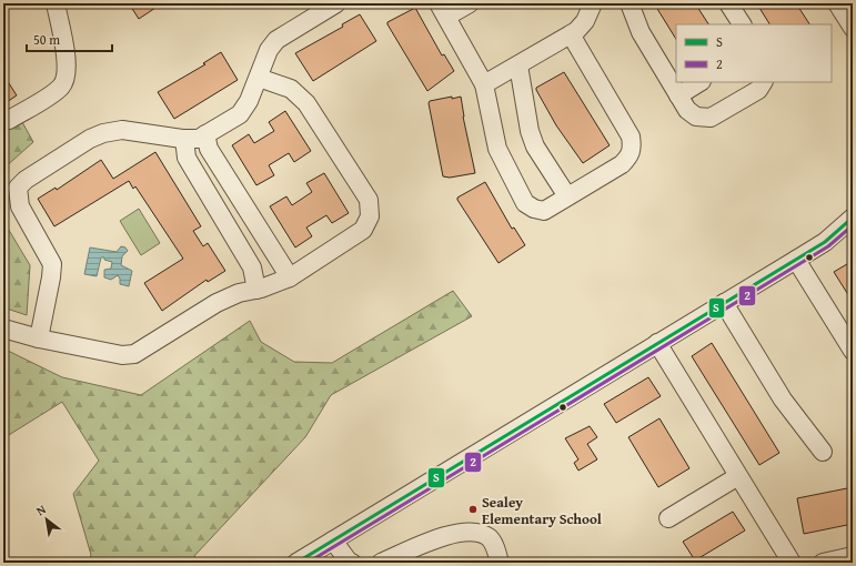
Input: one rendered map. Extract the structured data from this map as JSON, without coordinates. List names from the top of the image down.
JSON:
{
  "places": ["Sealey Elementary School"],
  "lines": ["transit line S", "transit line 2"],
  "legend": ["S", "2"],
  "scale_bar": "50 m",
  "north": "top left"
}
